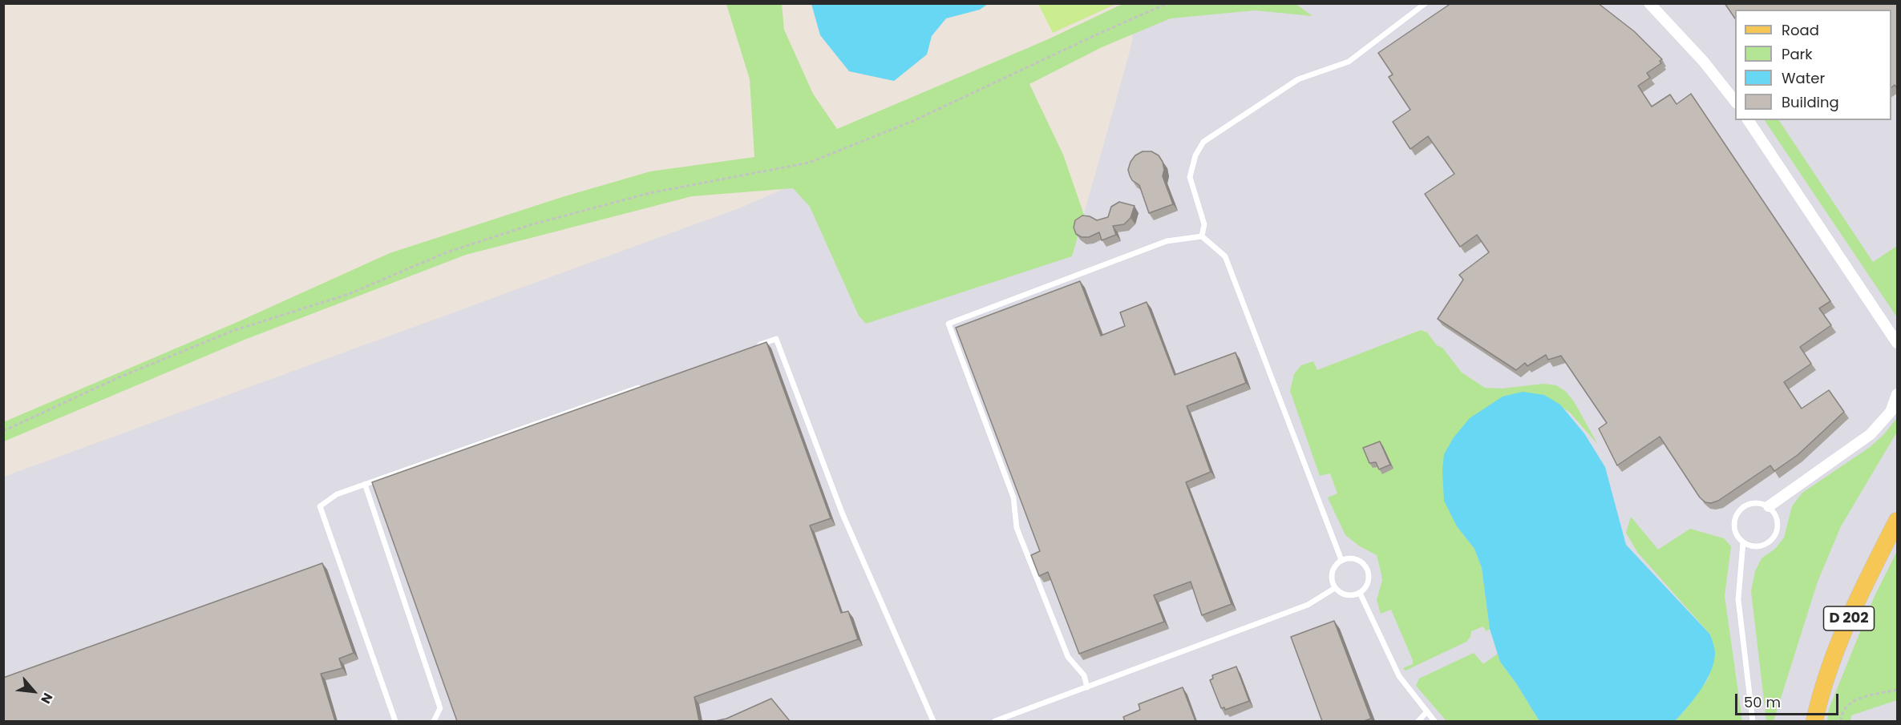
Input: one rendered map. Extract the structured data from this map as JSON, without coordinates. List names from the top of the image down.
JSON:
{
  "streets": {
    "main road": ["D 202"]
  },
  "legend": [
    "Road",
    "Park",
    "Water",
    "Building"
  ],
  "scale_bar": "50 m",
  "north": "bottom right"
}
